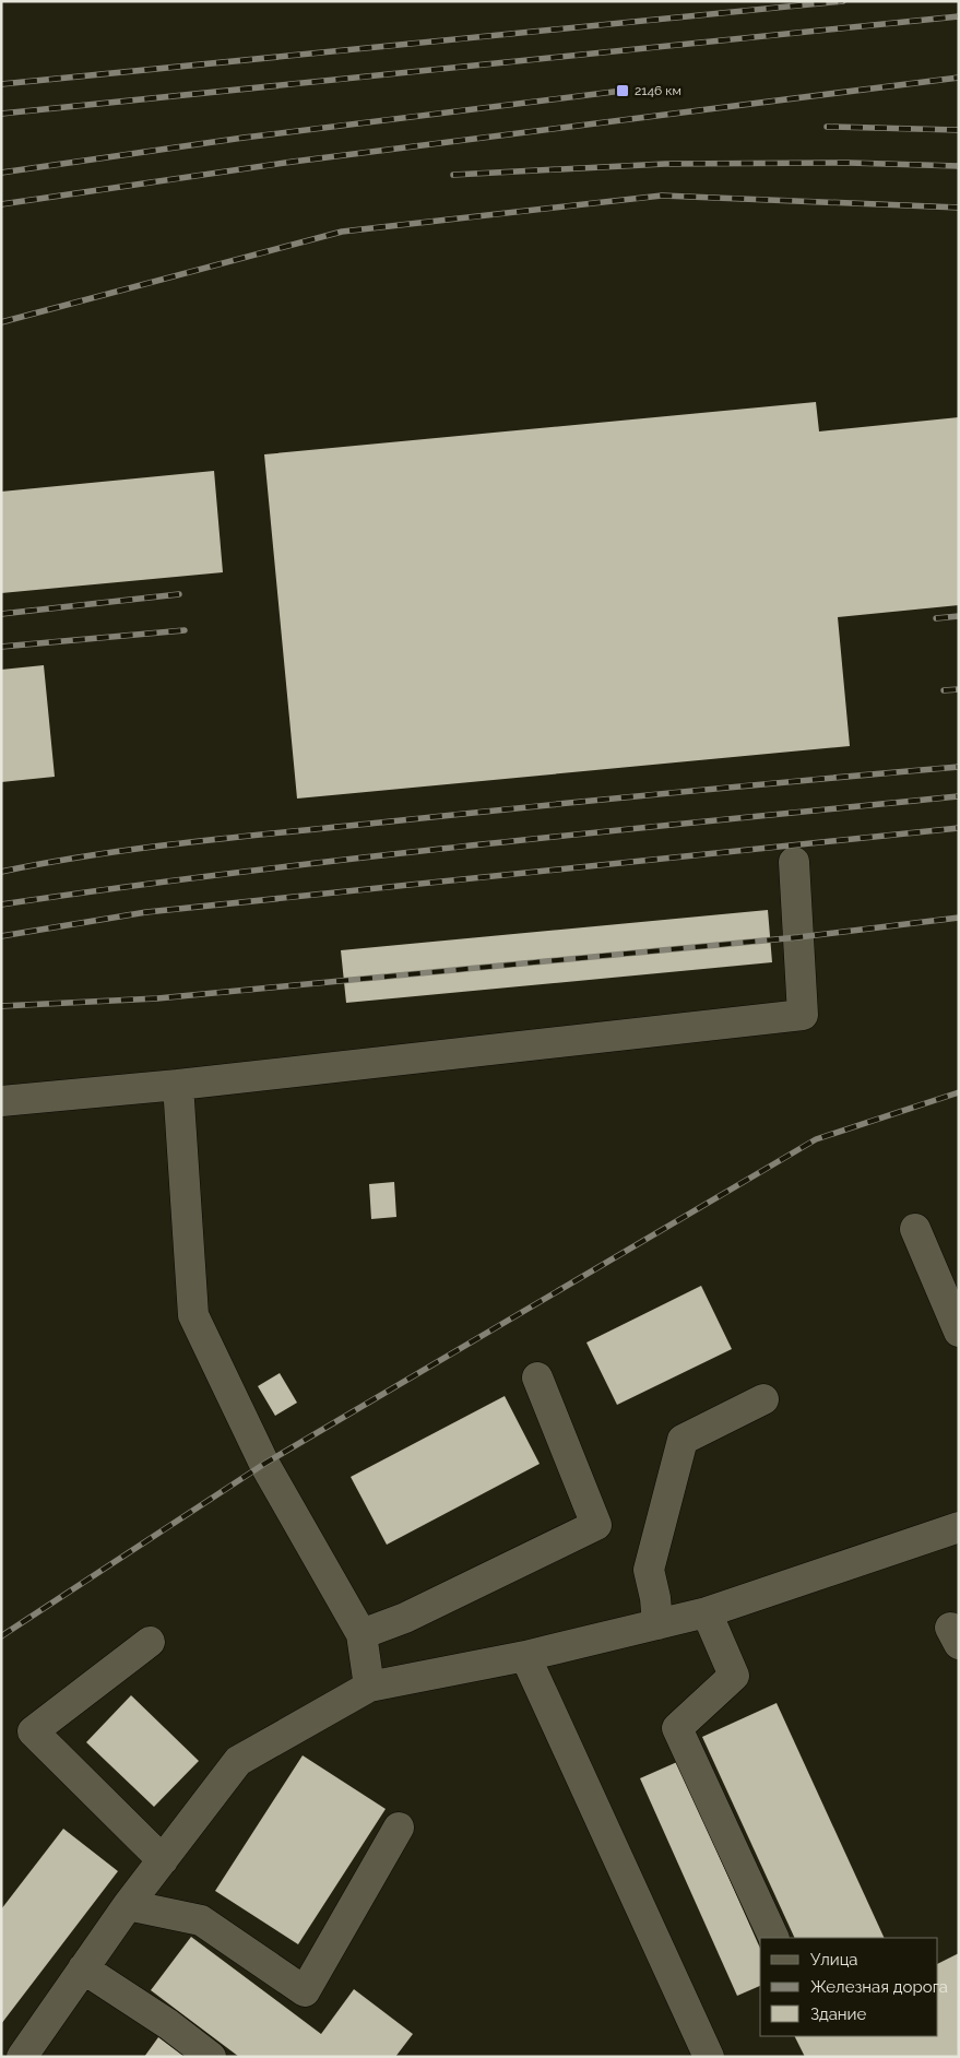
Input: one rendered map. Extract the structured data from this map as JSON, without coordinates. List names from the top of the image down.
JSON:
{
  "places": {
    "transit": ["2146 км"]
  },
  "legend": ["Улица", "Железная дорога", "Здание"]
}
